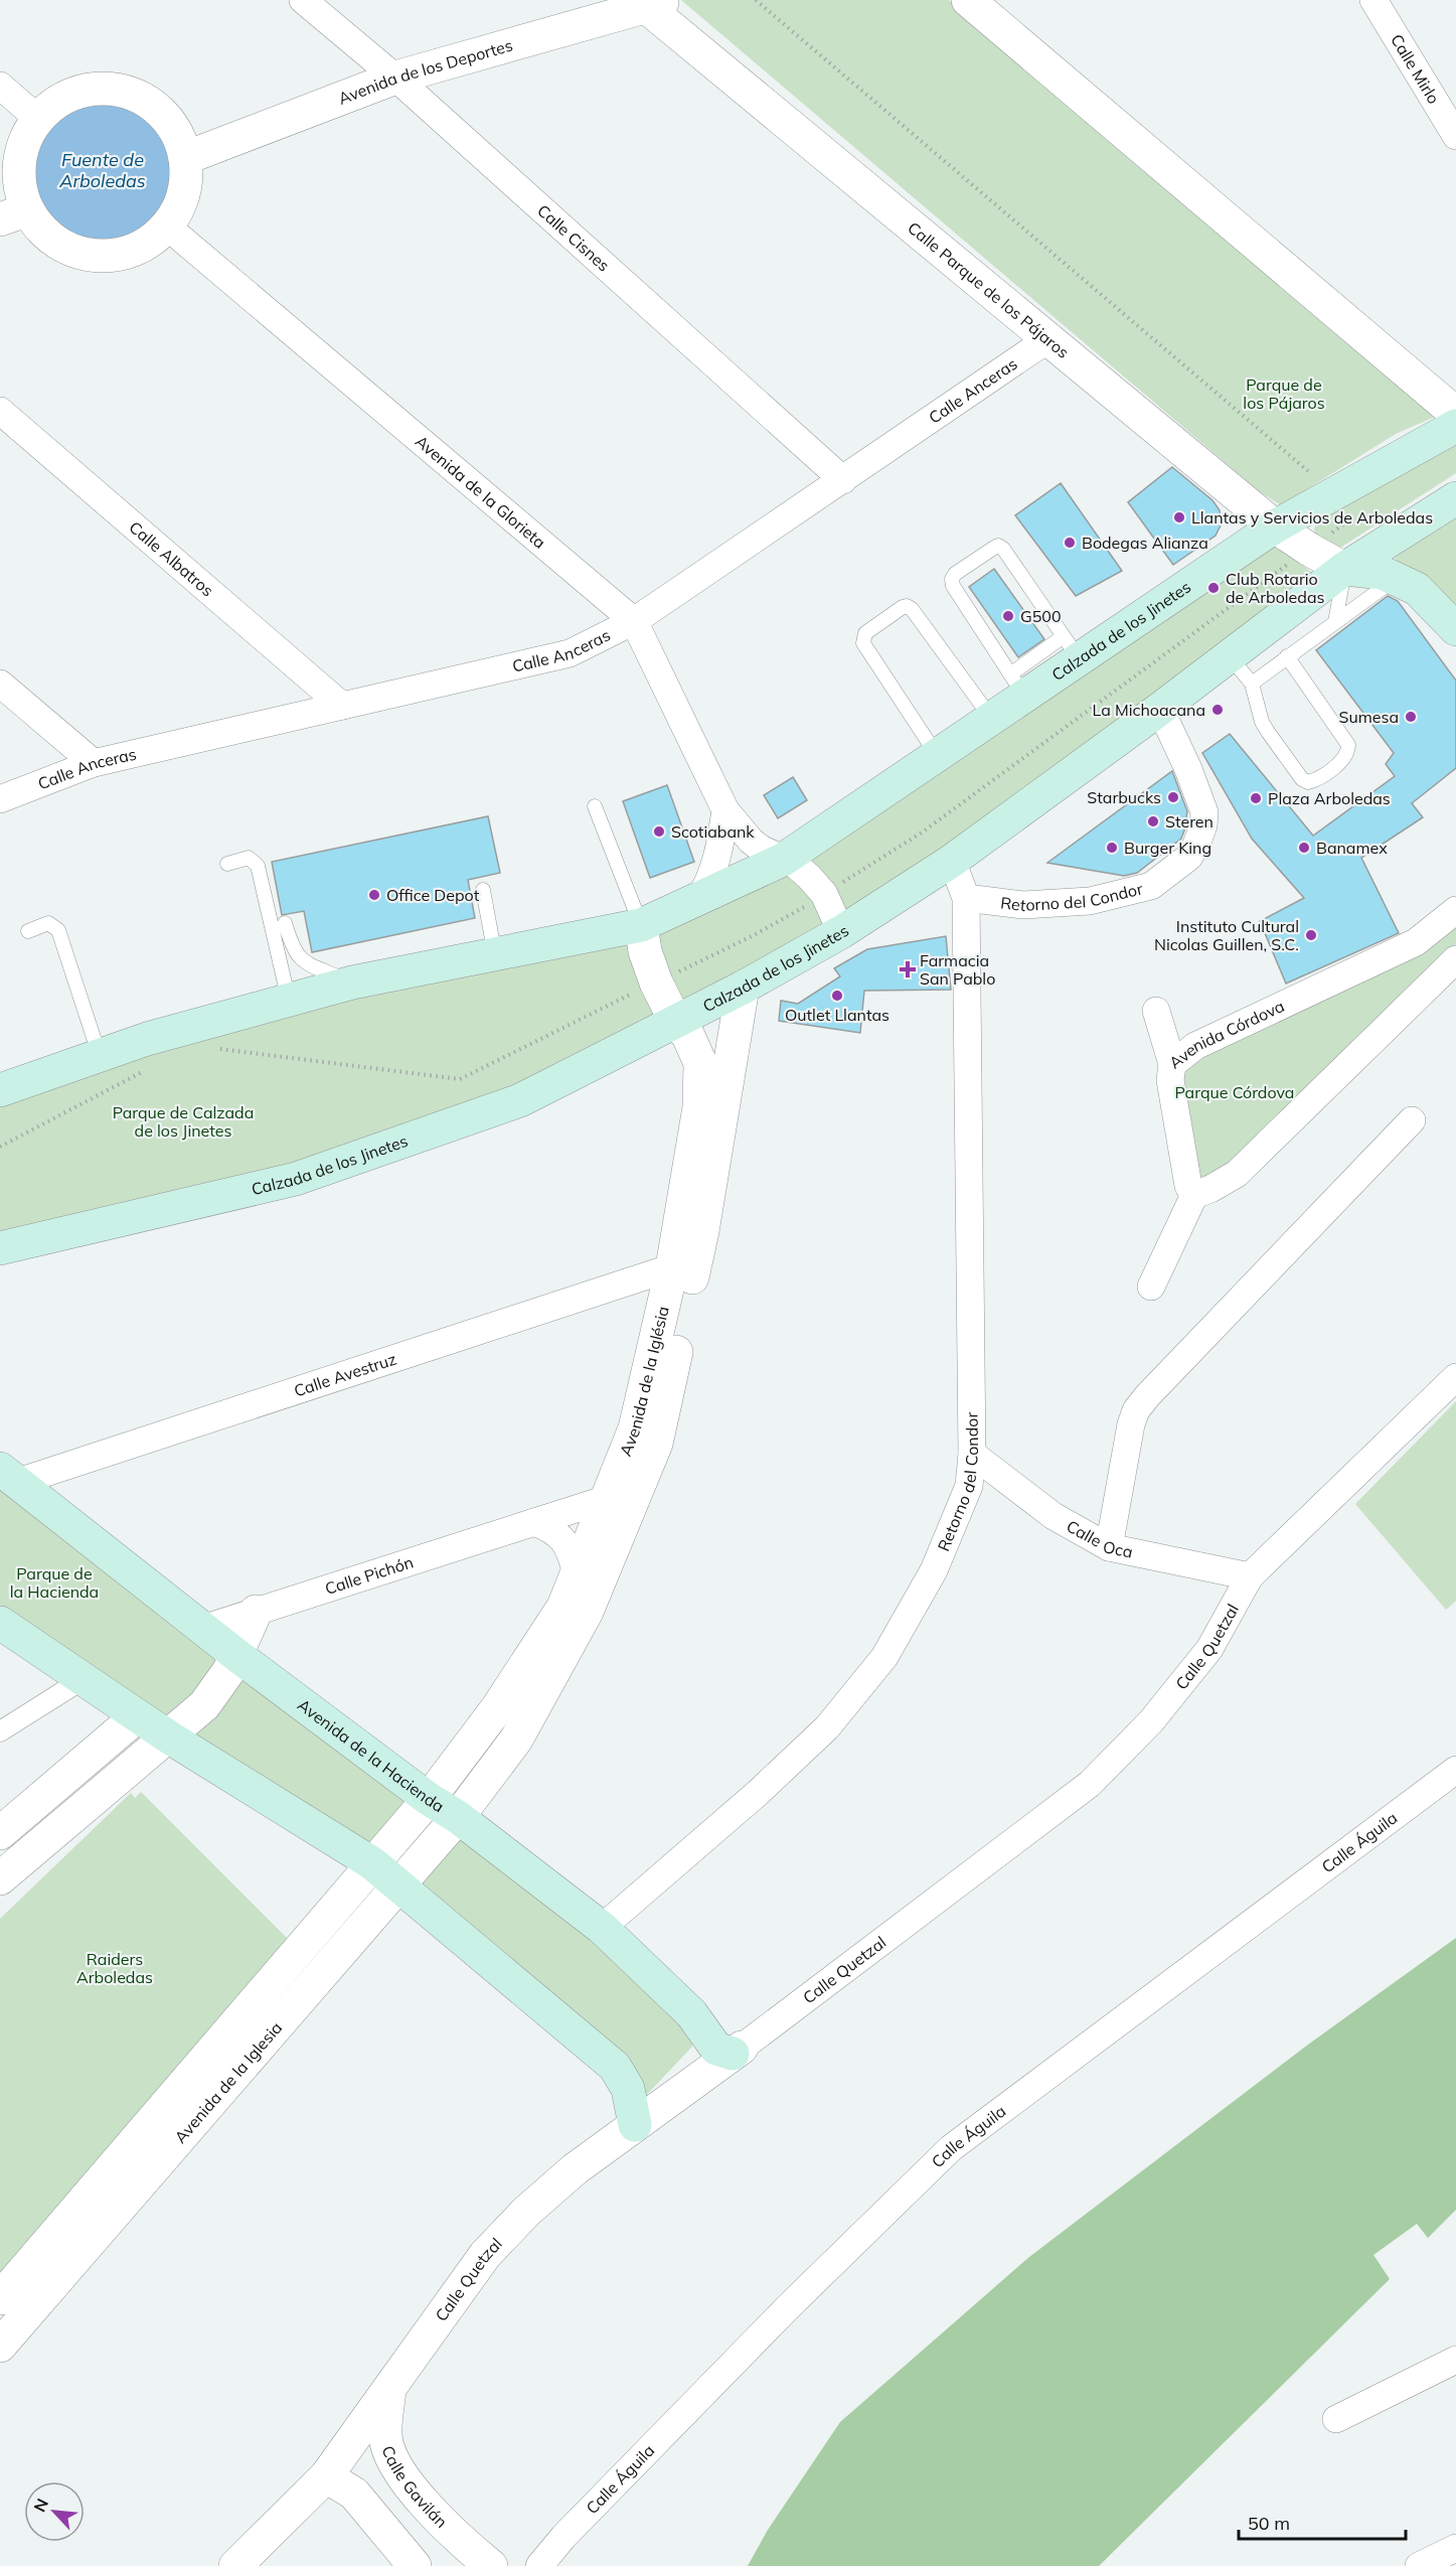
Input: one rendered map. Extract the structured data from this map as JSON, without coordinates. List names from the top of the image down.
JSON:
{
  "streets": {
    "main road": ["Calzada de los Jinetes", "Avenida de la Hacienda"],
    "street": [
      "Calle Mirlo",
      "Avenida de los Deportes",
      "Calle Cisnes",
      "Calle Parque de los Pájaros",
      "Calle Anceras",
      "Avenida de la Glorieta",
      "Calle Albatros",
      "Retorno del Condor",
      "Avenida Córdova",
      "Calle Avestruz",
      "Avenida de la Iglésia",
      "Calle Oca",
      "Calle Pichón",
      "Calle Quetzal",
      "Calle Águila",
      "Avenida de la Iglesia",
      "Calle Gavilán"
    ]
  },
  "crossings": [
    ["Avenida de los Deportes", "Calle Cisnes"],
    ["Avenida de los Deportes", "Calle Parque de los Pájaros"],
    ["Avenida de los Deportes", "Avenida de la Glorieta"],
    ["Calle Cisnes", "Calle Anceras"],
    ["Calle Parque de los Pájaros", "Calle Anceras"],
    ["Calle Parque de los Pájaros", "Calzada de los Jinetes"],
    ["Calle Anceras", "Avenida de la Glorieta"],
    ["Calle Anceras", "Calle Albatros"],
    ["Avenida de la Glorieta", "Calzada de los Jinetes"],
    ["Calzada de los Jinetes", "Retorno del Condor"],
    ["Calzada de los Jinetes", "Avenida de la Iglésia"],
    ["Retorno del Condor", "Calle Oca"],
    ["Retorno del Condor", "Avenida de la Hacienda"],
    ["Calle Avestruz", "Avenida de la Iglésia"],
    ["Calle Avestruz", "Avenida de la Hacienda"],
    ["Avenida de la Iglésia", "Calle Pichón"],
    ["Avenida de la Iglésia", "Avenida de la Hacienda"],
    ["Avenida de la Iglésia", "Avenida de la Iglesia"],
    ["Calle Oca", "Calle Quetzal"],
    ["Calle Pichón", "Avenida de la Hacienda"],
    ["Calle Quetzal", "Avenida de la Hacienda"],
    ["Calle Quetzal", "Calle Gavilán"],
    ["Avenida de la Hacienda", "Avenida de la Iglesia"]
  ],
  "water": ["Fuente de Arboledas"],
  "parks": [
    "Parque de los Pájaros",
    "Parque Córdova",
    "Parque de Calzada de los Jinetes",
    "Parque de la Hacienda",
    "Raiders Arboledas"
  ],
  "places": {
    "other": [
      "Llantas y Servicios de Arboledas",
      "Bodegas Alianza",
      "Club Rotario de Arboledas",
      "G500",
      "La Michoacana",
      "Sumesa",
      "Starbucks",
      "Plaza Arboledas",
      "Steren",
      "Scotiabank",
      "Burger King",
      "Banamex",
      "Office Depot",
      "Instituto Cultural Nicolas Guillen, S.C.",
      "Outlet Llantas"
    ],
    "health": ["Farmacia San Pablo"]
  },
  "scale_bar": "50 m",
  "north": "top left"
}
